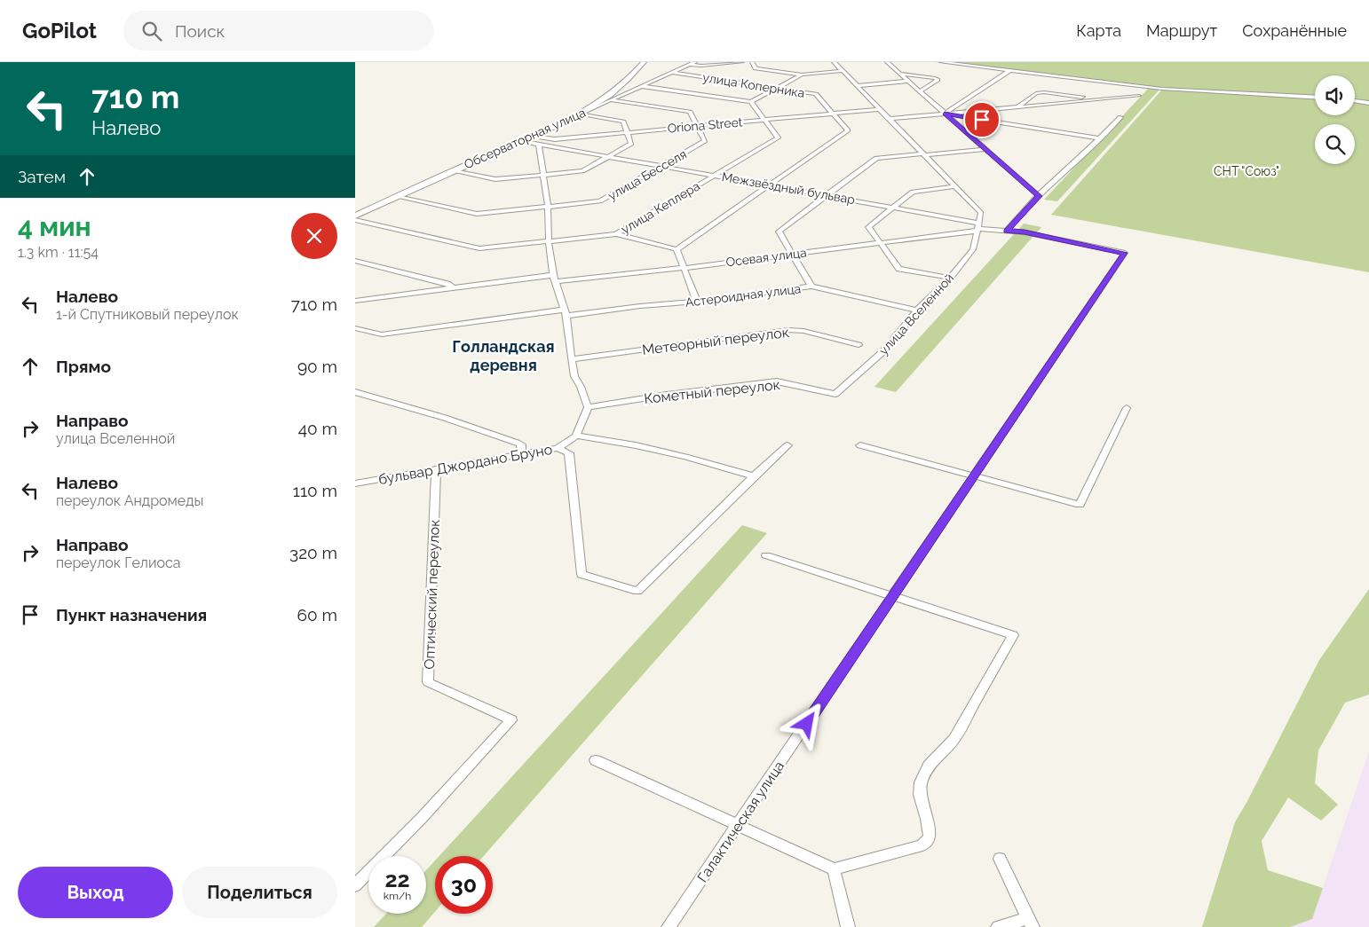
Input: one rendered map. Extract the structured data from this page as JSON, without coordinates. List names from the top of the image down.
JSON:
{
  "streets": {
    "main road": ["Обсерваторная улица"],
    "street": [
      "улица Коперника",
      "Oriona Street",
      "улица Бесселя",
      "Межзвёздный бульвар",
      "улица Кеплера",
      "Осевая улица",
      "Астероидная улица",
      "улица Вселенной",
      "Метеорный переулок",
      "Кометный переулок",
      "бульвар Джордано Бруно",
      "Оптический переулок",
      "Галактическая улица"
    ]
  },
  "crossings": [
    ["улица Коперника", "Oriona Street"],
    ["улица Коперника", "Обсерваторная улица"],
    ["улица Коперника", "Межзвёздный бульвар"],
    ["Oriona Street", "Обсерваторная улица"],
    ["Oriona Street", "улица Бесселя"],
    ["Oriona Street", "улица Кеплера"],
    ["Обсерваторная улица", "улица Бесселя"],
    ["Обсерваторная улица", "Межзвёздный бульвар"],
    ["улица Бесселя", "Межзвёздный бульвар"],
    ["Межзвёздный бульвар", "улица Кеплера"],
    ["Межзвёздный бульвар", "Осевая улица"],
    ["Межзвёздный бульвар", "улица Вселенной"],
    ["Осевая улица", "улица Вселенной"],
    ["Астероидная улица", "улица Вселенной"],
    ["улица Вселенной", "Кометный переулок"],
    ["бульвар Джордано Бруно", "Оптический переулок"]
  ],
  "districts": ["Голландская деревня"],
  "parks": ["СНТ \"Союз\""],
  "page": {
    "header": "GoPilot",
    "search": "Поиск",
    "nav": ["Карта", "Маршрут", "Сохранённые"],
    "turn": ["710 m", "Налево"],
    "then": "Затем",
    "heading": ["4 мин", "1.3 km · 11:54"],
    "list": [
      {
        "name": "Налево",
        "note": "1-й Спутниковый переулок",
        "value": "710 m"
      },
      {
        "name": "Прямо",
        "value": "90 m"
      },
      {
        "name": "Направо",
        "note": "улица Вселенной",
        "value": "40 m"
      },
      {
        "name": "Налево",
        "note": "переулок Андромеды",
        "value": "110 m"
      },
      {
        "name": "Направо",
        "note": "переулок Гелиоса",
        "value": "320 m"
      },
      {
        "name": "Пункт назначения",
        "value": "60 m"
      }
    ],
    "speed": "22 km/h",
    "limit": "30",
    "buttons": ["Выход", "Поделиться"]
  }
}
